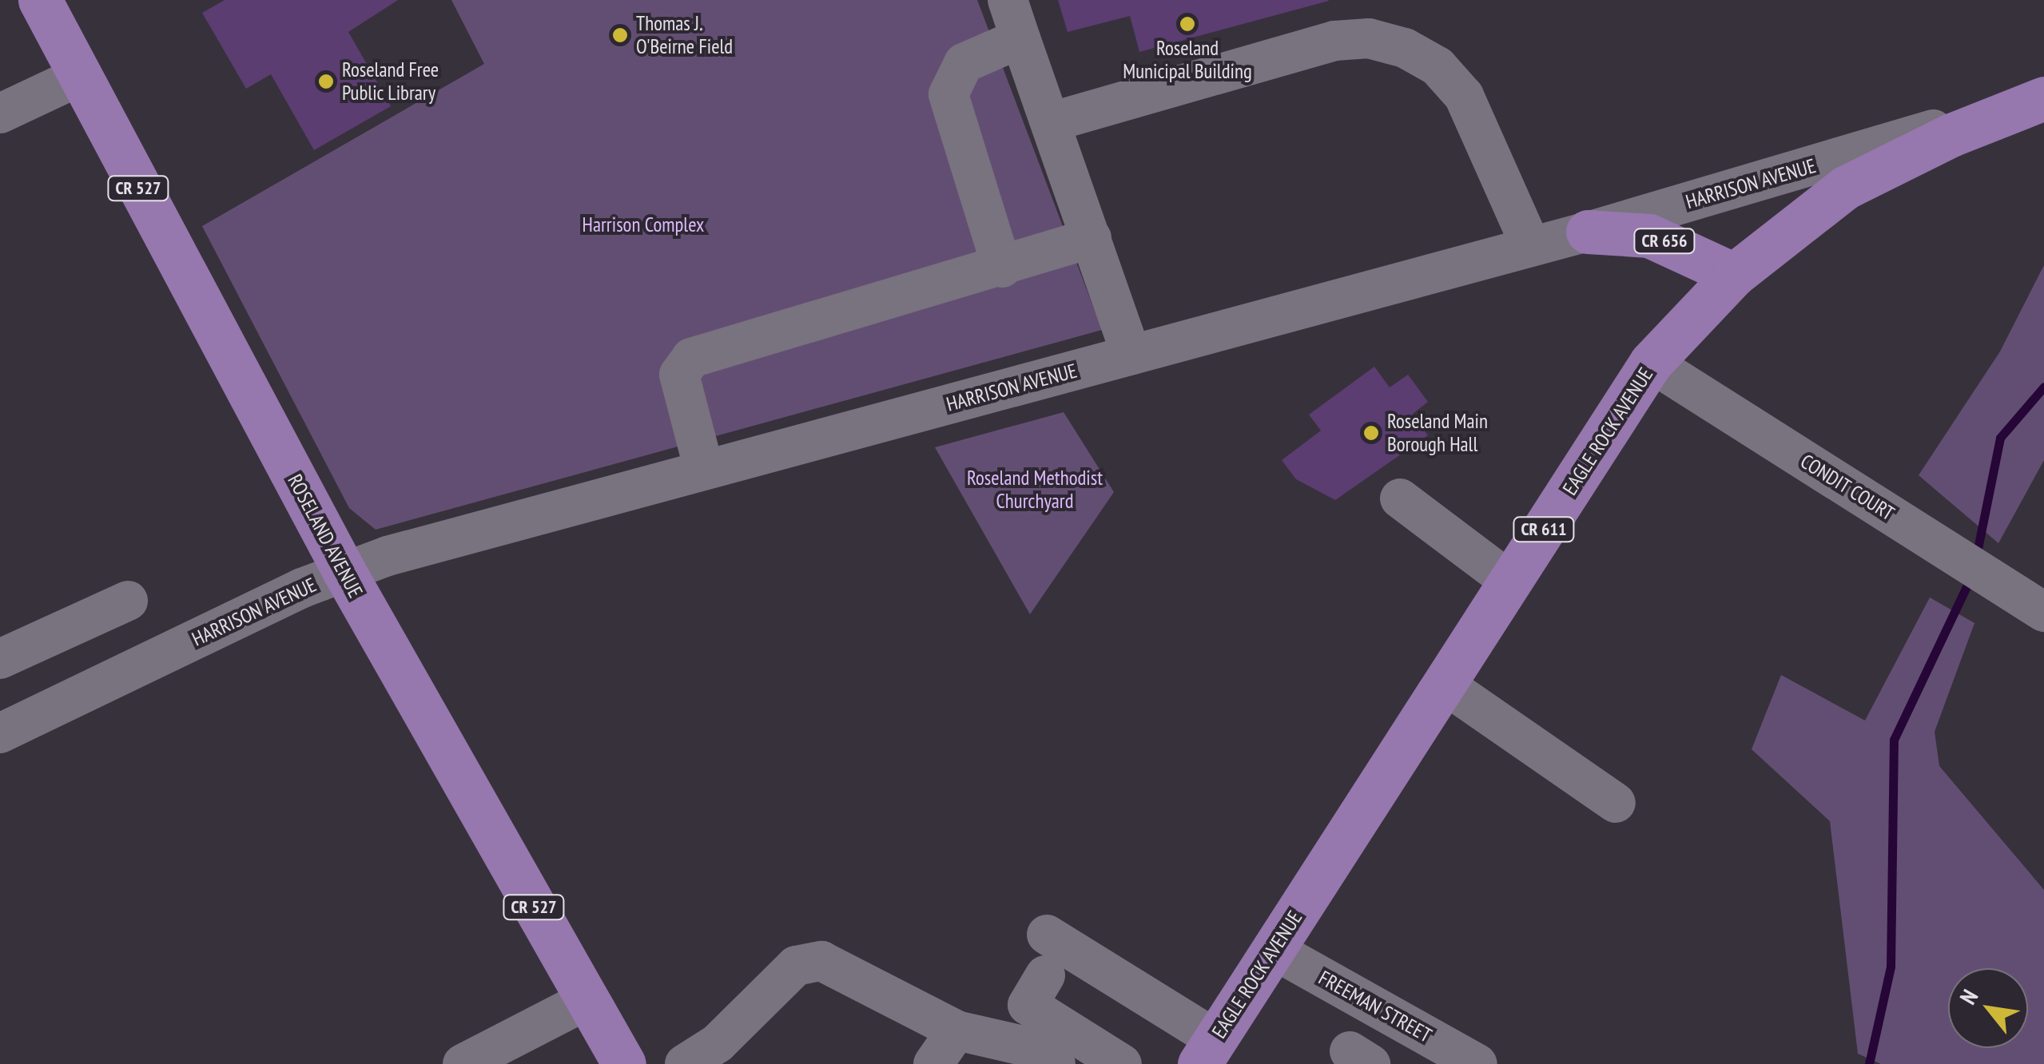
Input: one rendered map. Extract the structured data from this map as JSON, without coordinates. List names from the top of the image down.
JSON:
{
  "streets": {
    "main road": [
      "CR 527",
      "CR 656",
      "EAGLE ROCK AVENUE",
      "CR 611",
      "ROSELAND AVENUE"
    ],
    "street": ["HARRISON AVENUE", "CONDIT COURT", "FREEMAN STREET"]
  },
  "crossings": [
    ["HARRISON AVENUE", "CR 656"],
    ["HARRISON AVENUE", "EAGLE ROCK AVENUE"],
    ["HARRISON AVENUE", "ROSELAND AVENUE"],
    ["CR 656", "EAGLE ROCK AVENUE"],
    ["EAGLE ROCK AVENUE", "CONDIT COURT"],
    ["EAGLE ROCK AVENUE", "FREEMAN STREET"]
  ],
  "parks": ["Harrison Complex", "Roseland Methodist Churchyard"],
  "places": [
    "Roseland Municipal Building",
    "Thomas J. O'Beirne Field",
    "Roseland Free Public Library",
    "Roseland Main Borough Hall"
  ],
  "north": "top left"
}
